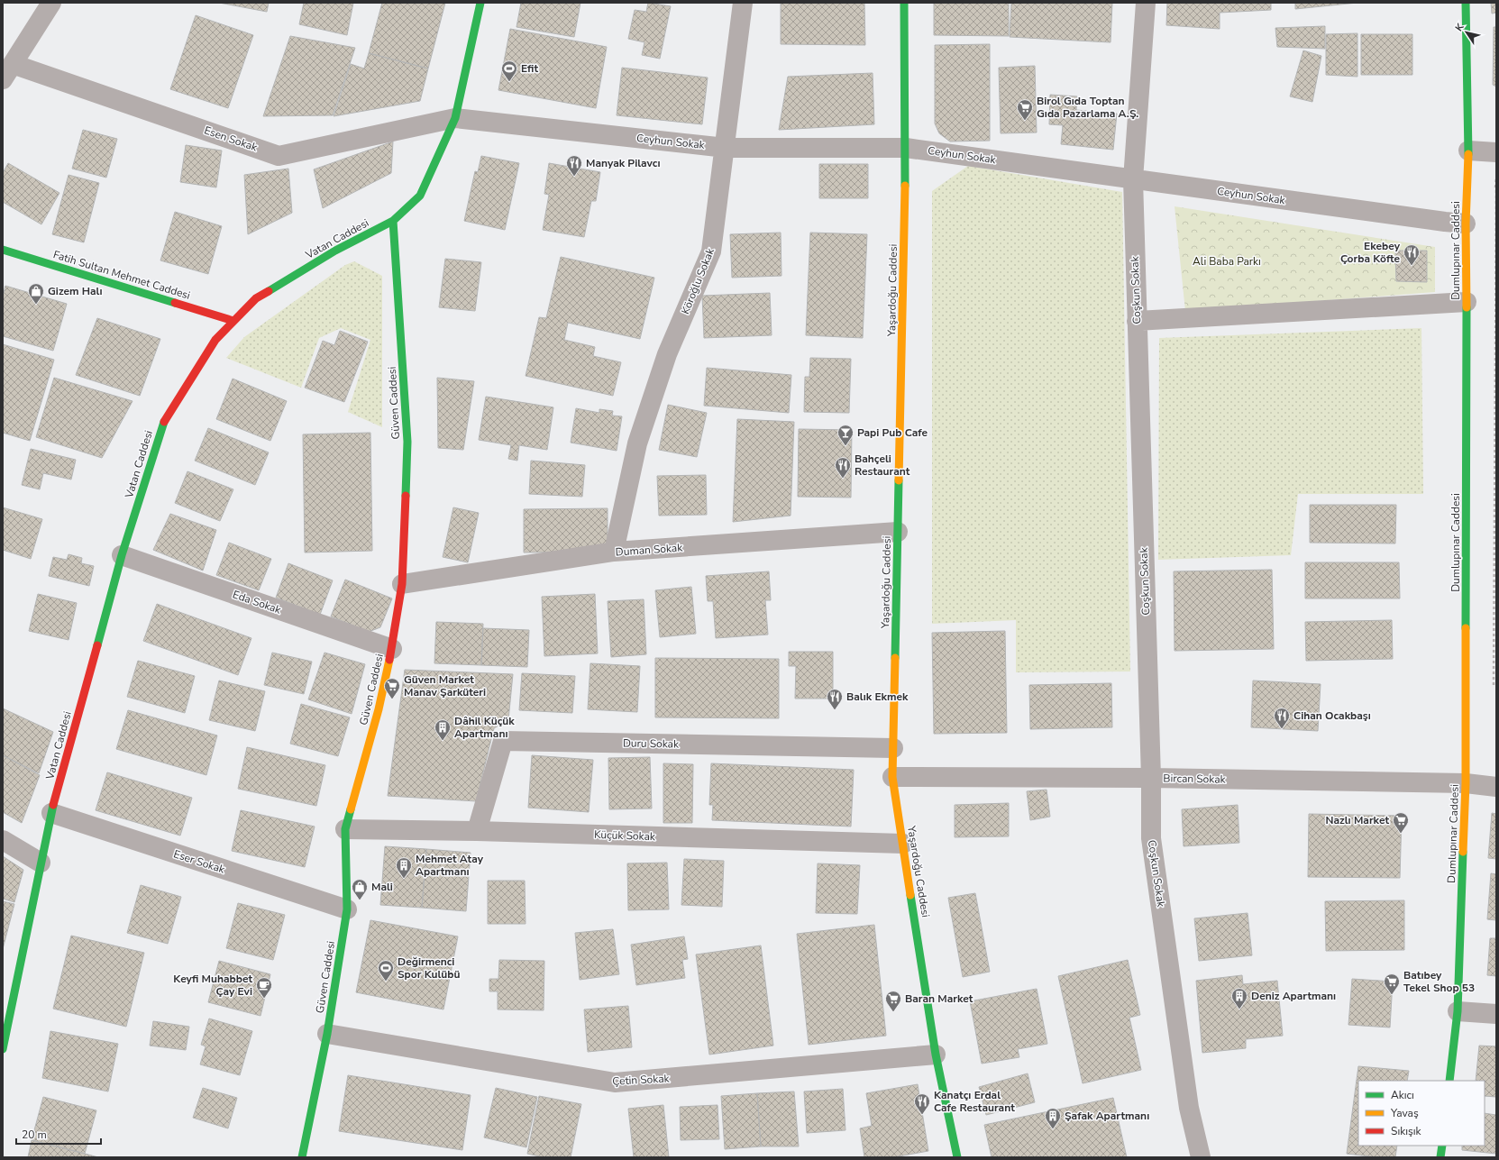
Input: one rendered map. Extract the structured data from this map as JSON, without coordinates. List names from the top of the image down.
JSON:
{
  "streets": {
    "street": [
      "Esen Sokak",
      "Ceyhun Sokak",
      "Vatan Caddesi",
      "Dumlupınar Caddesi",
      "Fatih Sultan Mehmet Caddesi",
      "Köroğlu Sokak",
      "Yaşardoğu Caddesi",
      "Coşkun Sokak",
      "Güven Caddesi",
      "Duman Sokak",
      "Eda Sokak",
      "Duru Sokak",
      "Bircan Sokak",
      "Küçük Sokak",
      "Eser Sokak",
      "Çetin Sokak"
    ]
  },
  "crossings": [
    ["Esen Sokak", "Ceyhun Sokak"],
    ["Esen Sokak", "Vatan Caddesi"],
    ["Ceyhun Sokak", "Vatan Caddesi"],
    ["Ceyhun Sokak", "Dumlupınar Caddesi"],
    ["Ceyhun Sokak", "Köroğlu Sokak"],
    ["Ceyhun Sokak", "Yaşardoğu Caddesi"],
    ["Ceyhun Sokak", "Coşkun Sokak"],
    ["Vatan Caddesi", "Fatih Sultan Mehmet Caddesi"],
    ["Vatan Caddesi", "Güven Caddesi"],
    ["Vatan Caddesi", "Eda Sokak"],
    ["Vatan Caddesi", "Eser Sokak"],
    ["Dumlupınar Caddesi", "Bircan Sokak"],
    ["Köroğlu Sokak", "Duman Sokak"],
    ["Yaşardoğu Caddesi", "Duman Sokak"],
    ["Yaşardoğu Caddesi", "Duru Sokak"],
    ["Yaşardoğu Caddesi", "Bircan Sokak"],
    ["Yaşardoğu Caddesi", "Küçük Sokak"],
    ["Yaşardoğu Caddesi", "Çetin Sokak"],
    ["Coşkun Sokak", "Bircan Sokak"],
    ["Güven Caddesi", "Duman Sokak"],
    ["Güven Caddesi", "Eda Sokak"],
    ["Güven Caddesi", "Küçük Sokak"],
    ["Güven Caddesi", "Eser Sokak"],
    ["Güven Caddesi", "Çetin Sokak"],
    ["Duru Sokak", "Küçük Sokak"]
  ],
  "parks": ["Ali Baba Parkı"],
  "places": {
    "sports": ["Efit", "Değirmenci Spor Kulübü"],
    "supermarket": [
      "Birol Gıda Toptan Gıda Pazarlama A.Ş.",
      "Güven Market Manav Şarküteri",
      "Nazlı Market",
      "Batıbey Tekel Shop 53",
      "Baran Market"
    ],
    "restaurant": [
      "Manyak Pilavcı",
      "Ekebey Çorba Köfte",
      "Bahçeli Restaurant",
      "Balık Ekmek",
      "Cihan Ocakbaşı",
      "Kanatçı Erdal Cafe Restaurant"
    ],
    "shop": ["Gizem Halı", "Mali"],
    "bar": ["Papi Pub Cafe"],
    "building": [
      "Dâhil Küçük Apartmanı",
      "Mehmet Atay Apartmanı",
      "Deniz Apartmanı",
      "Şafak Apartmanı"
    ],
    "cafe": ["Keyfi Muhabbet Çay Evi"]
  },
  "legend": ["Akıcı", "Yavaş", "Sıkışık"],
  "scale_bar": "20 m",
  "north": "top left"
}
